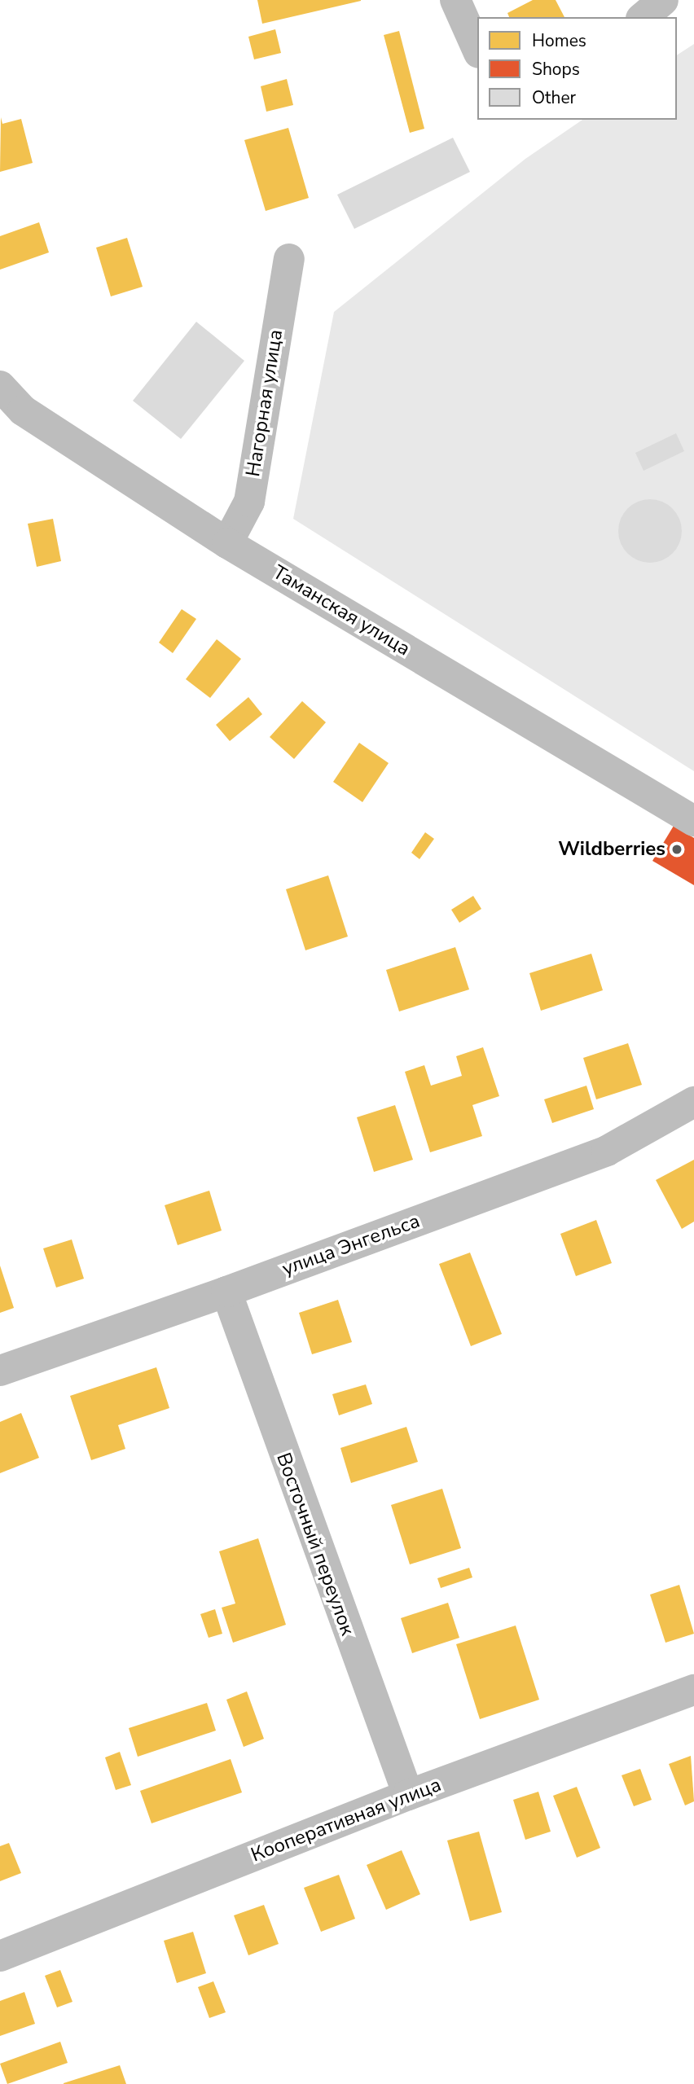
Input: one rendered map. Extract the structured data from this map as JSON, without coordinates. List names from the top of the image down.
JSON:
{
  "streets": {
    "street": [
      "Нагорная улица",
      "Таманская улица",
      "улица Энгельса",
      "Восточный переулок",
      "Кооперативная улица"
    ]
  },
  "crossings": [
    ["Нагорная улица", "Таманская улица"],
    ["улица Энгельса", "Восточный переулок"],
    ["Восточный переулок", "Кооперативная улица"]
  ],
  "places": ["Wildberries"],
  "legend": ["Homes", "Shops", "Other"]
}
